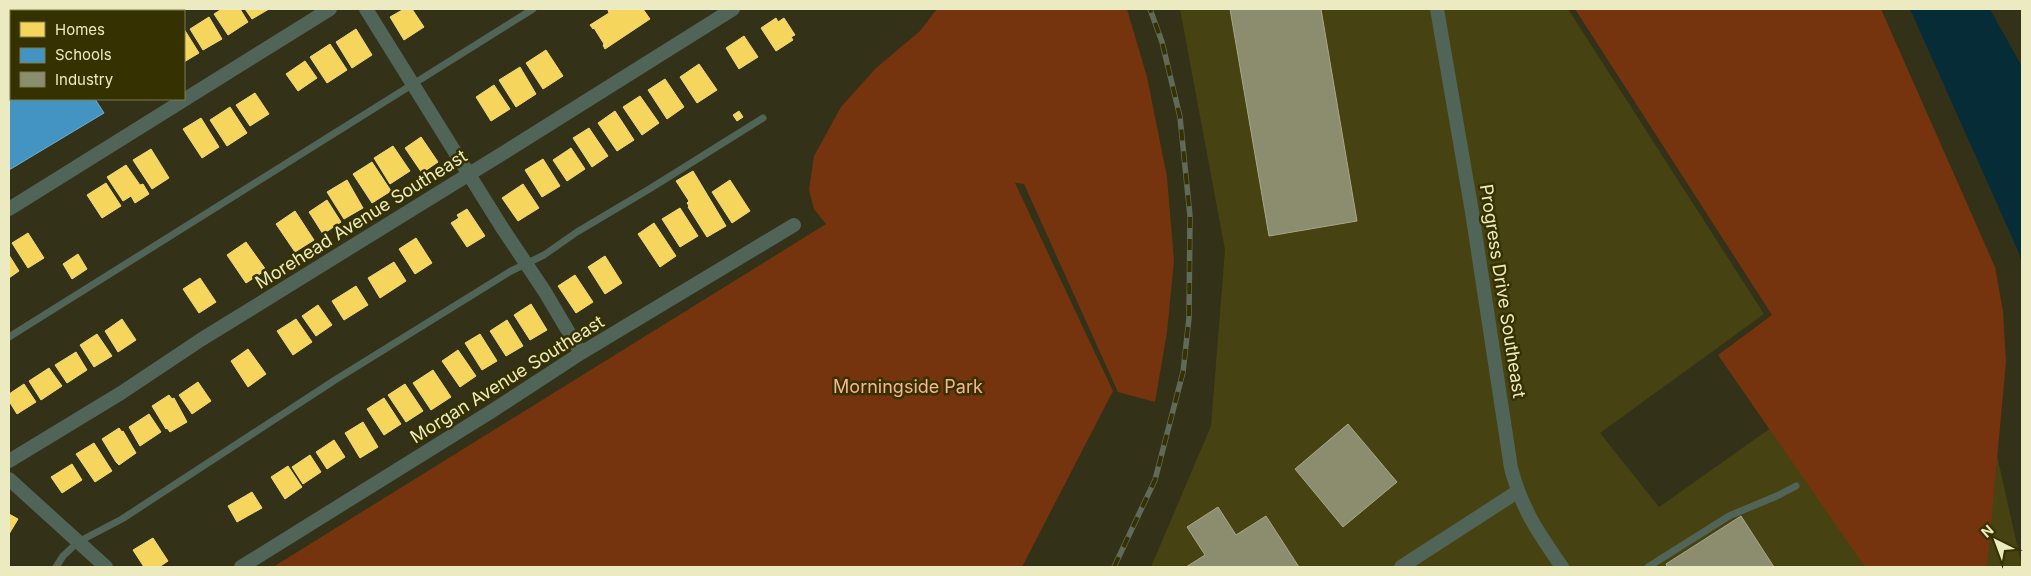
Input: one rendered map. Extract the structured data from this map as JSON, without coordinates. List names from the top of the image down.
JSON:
{
  "streets": {
    "street": ["Morehead Avenue Southeast", "Progress Drive Southeast", "Morgan Avenue Southeast"]
  },
  "parks": ["Morningside Park"],
  "legend": ["Homes", "Schools", "Industry"],
  "north": "top left"
}
